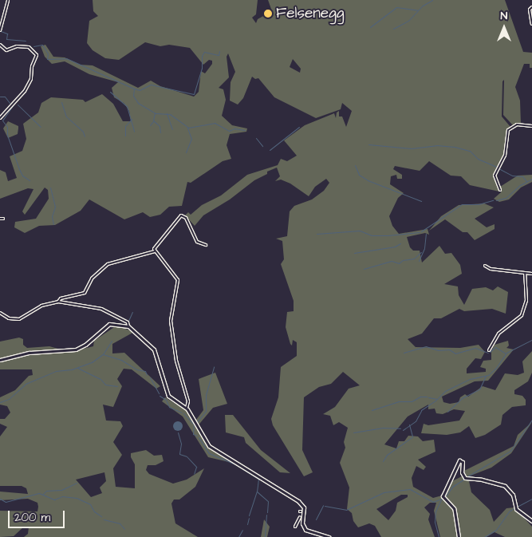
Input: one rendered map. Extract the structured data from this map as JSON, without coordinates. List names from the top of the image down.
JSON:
{
  "places": ["Felsenegg"],
  "scale_bar": "200 m",
  "north": "top"
}
